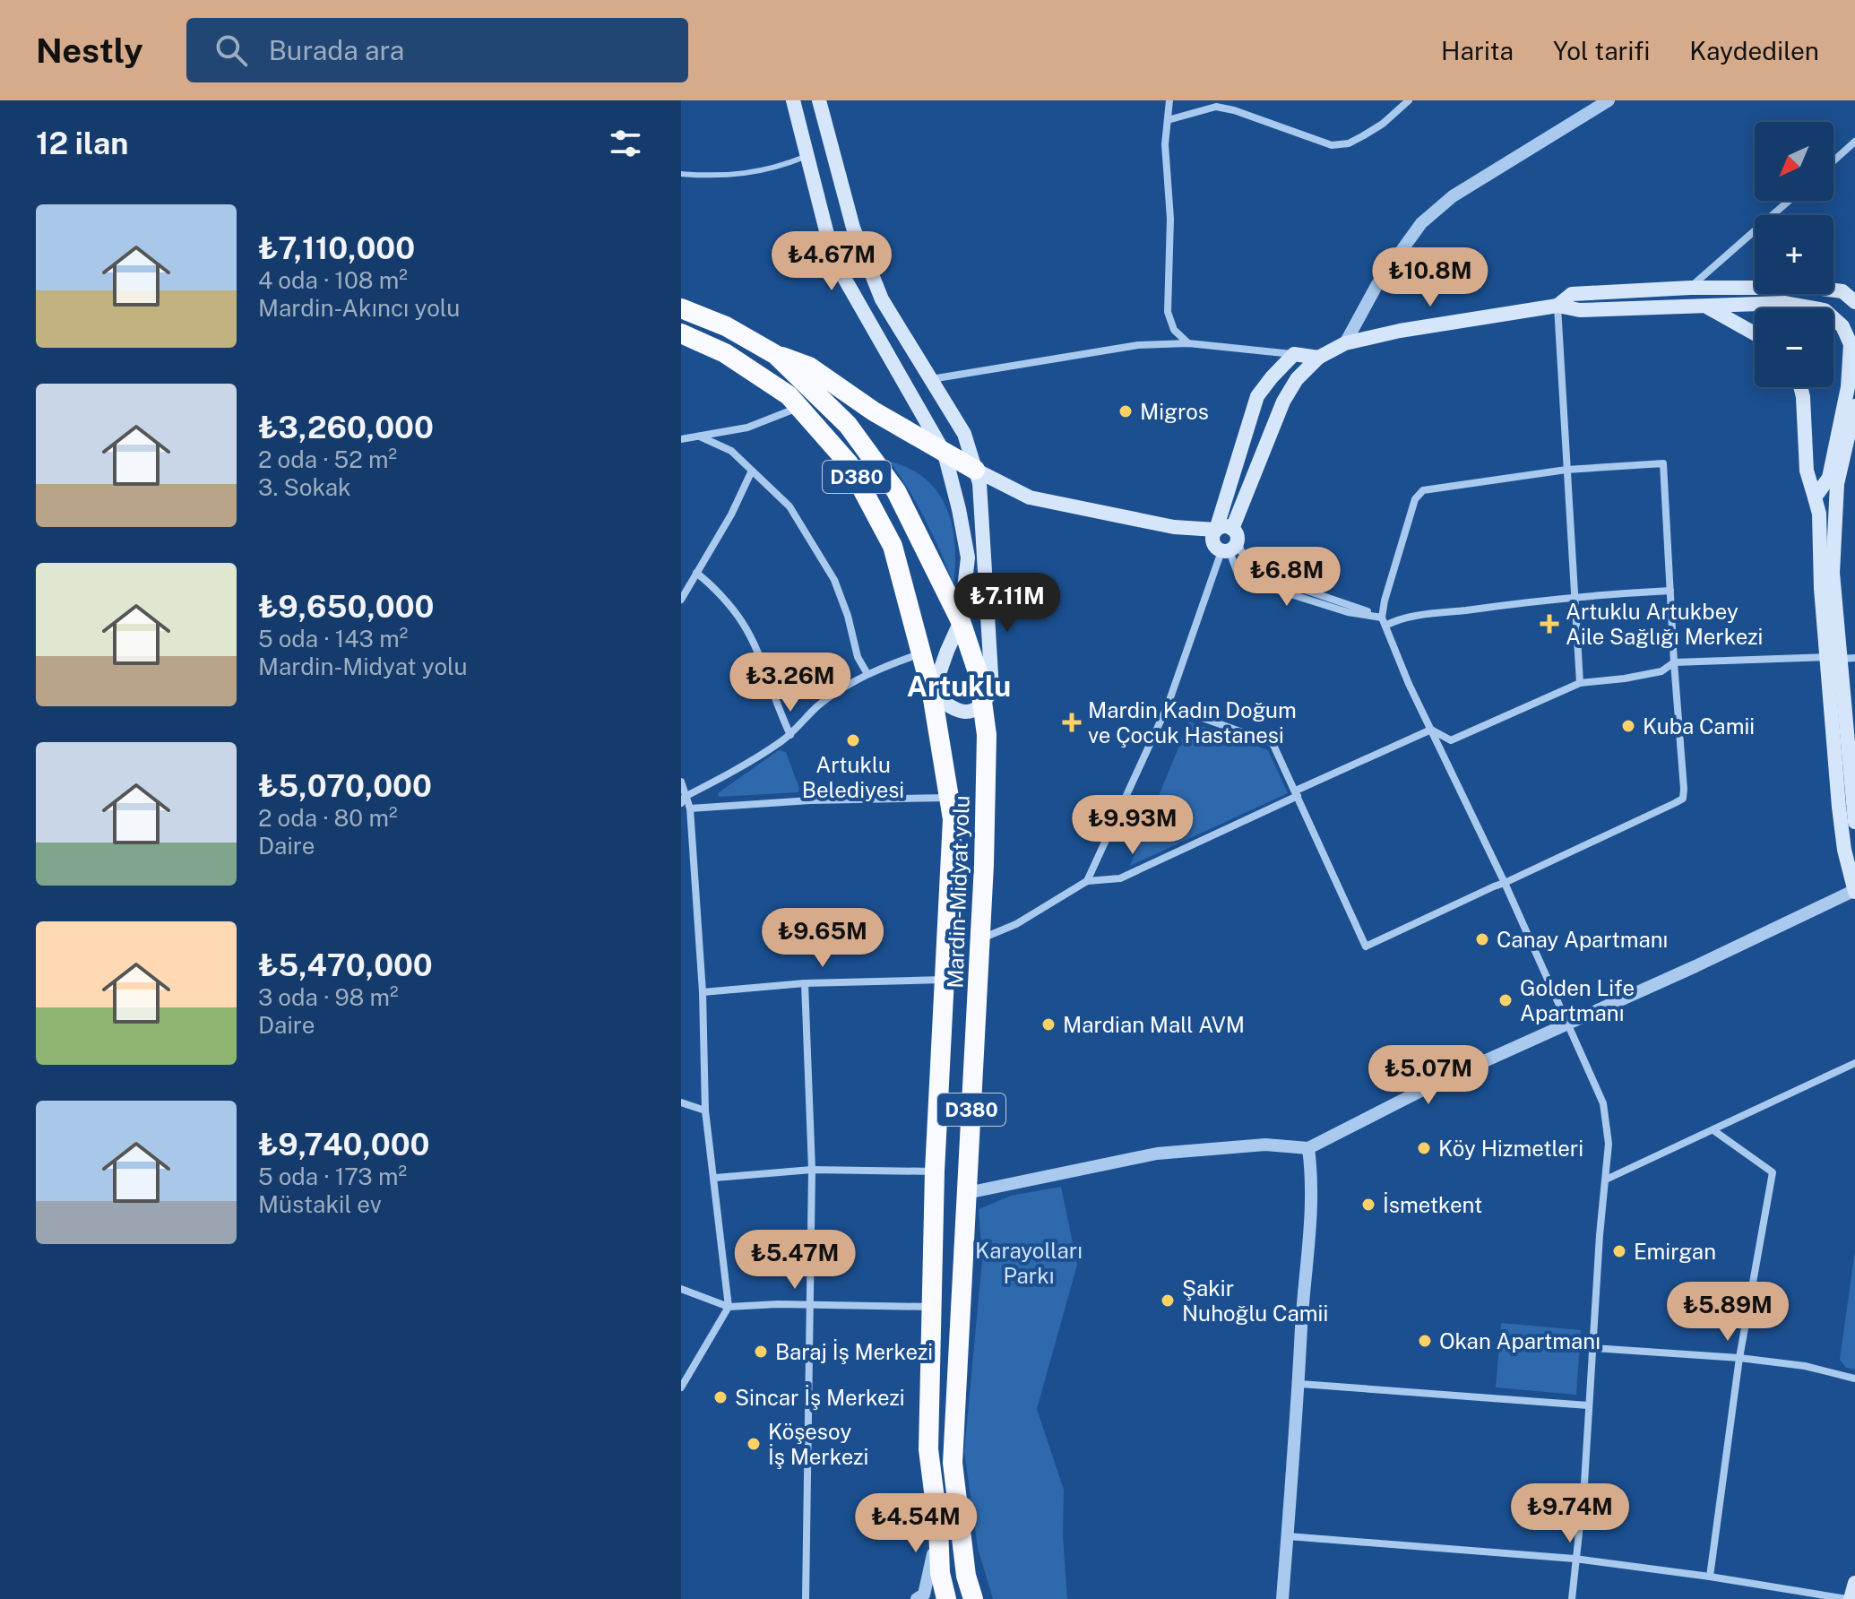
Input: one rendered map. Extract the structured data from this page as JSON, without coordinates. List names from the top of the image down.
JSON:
{
  "streets": {
    "highway": ["D380", "Mardin-Midyat yolu"]
  },
  "districts": ["Artuklu"],
  "parks": ["Karayolları Parkı"],
  "places": {
    "other": [
      "Migros",
      "Kuba Camii",
      "Artuklu Belediyesi",
      "Canay Apartmanı",
      "Golden Life Apartmanı",
      "Mardian Mall AVM",
      "Köy Hizmetleri",
      "İsmetkent",
      "Emirgan",
      "Şakir Nuhoğlu Camii",
      "Okan Apartmanı",
      "Baraj İş Merkezi",
      "Sincar İş Merkezi",
      "Köşesoy İş Merkezi"
    ],
    "health": ["Artuklu Artukbey Aile Sağlığı Merkezi", "Mardin Kadın Doğum ve Çocuk Hastanesi"]
  },
  "north": "bottom left",
  "page": {
    "header": "Nestly",
    "search": "Burada ara",
    "nav": ["Harita", "Yol tarifi", "Kaydedilen"],
    "heading": "12 ilan",
    "map_buttons": ["+", "−"],
    "list": [
      {
        "name": "₺7,110,000",
        "note": "4 oda · 108 m² · Mardin-Akıncı yolu"
      },
      {
        "name": "₺3,260,000",
        "note": "2 oda · 52 m² · 3. Sokak"
      },
      {
        "name": "₺9,650,000",
        "note": "5 oda · 143 m² · Mardin-Midyat yolu"
      },
      {
        "name": "₺5,070,000",
        "note": "2 oda · 80 m² · Daire"
      },
      {
        "name": "₺5,470,000",
        "note": "3 oda · 98 m² · Daire"
      },
      {
        "name": "₺9,740,000",
        "note": "5 oda · 173 m² · Müstakil ev"
      }
    ],
    "price": [
      "₺4.67M",
      "₺10.8M",
      "₺6.8M",
      "₺7.11M",
      "₺3.26M",
      "₺9.93M",
      "₺9.65M",
      "₺5.07M",
      "₺5.47M",
      "₺5.89M",
      "₺9.74M",
      "₺4.54M"
    ]
  }
}
